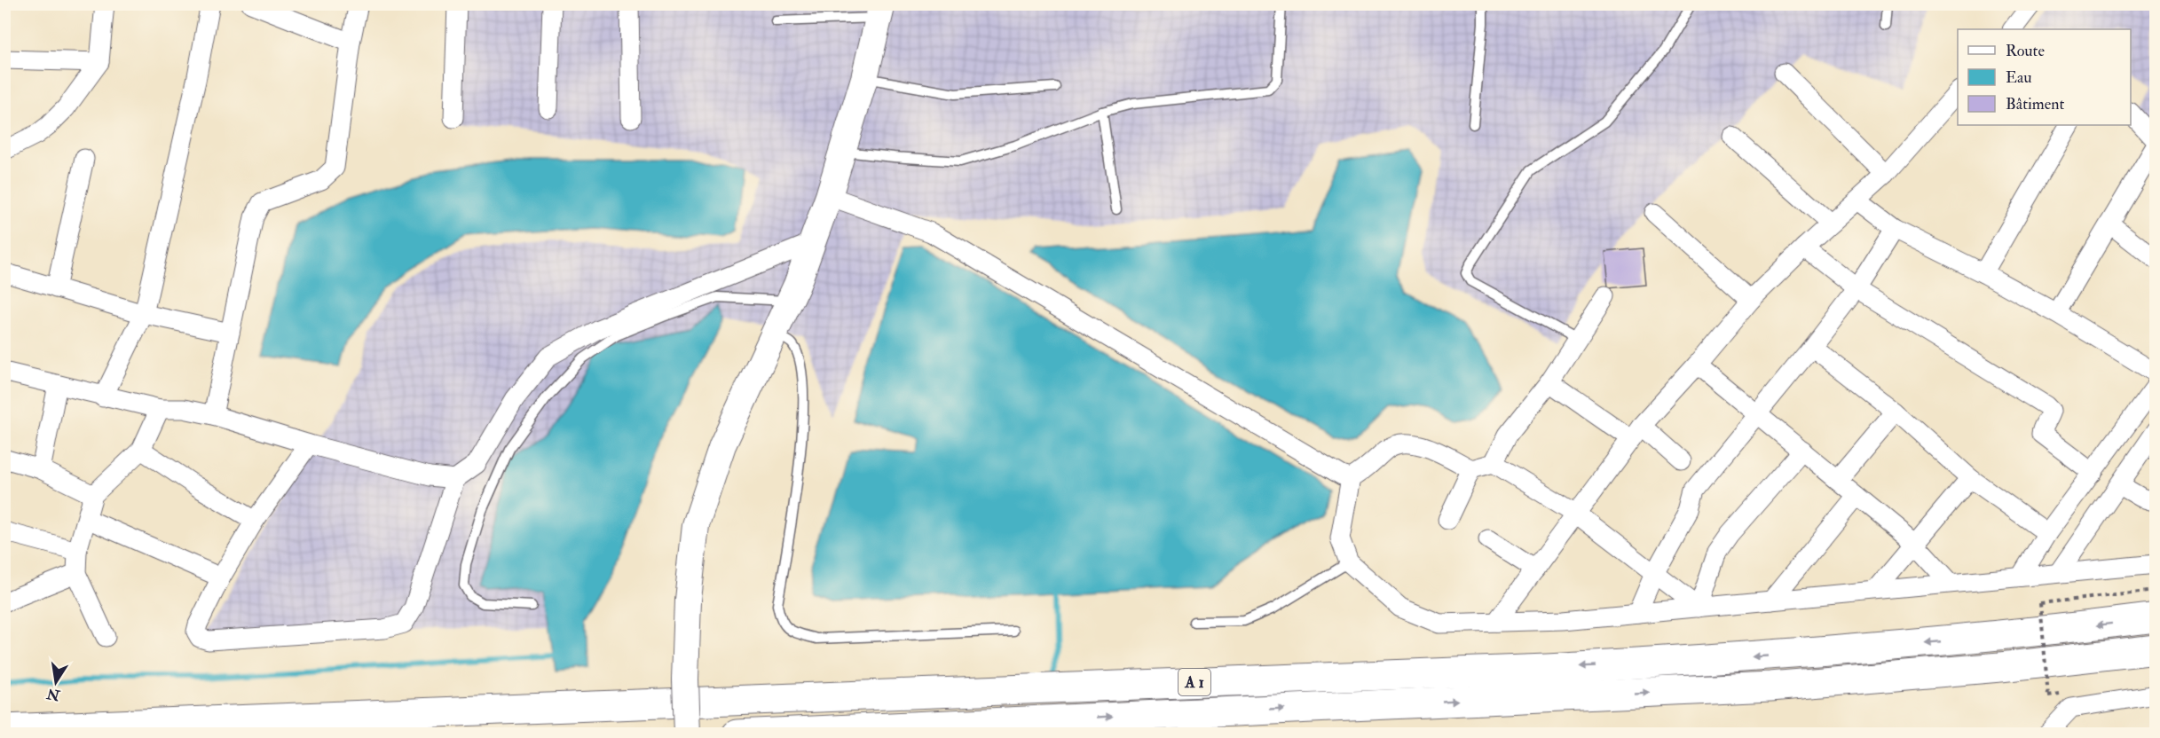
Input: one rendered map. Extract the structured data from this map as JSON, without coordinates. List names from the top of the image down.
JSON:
{
  "streets": {
    "highway": ["A 1"]
  },
  "legend": ["Route", "Eau", "Bâtiment"],
  "north": "bottom"
}
